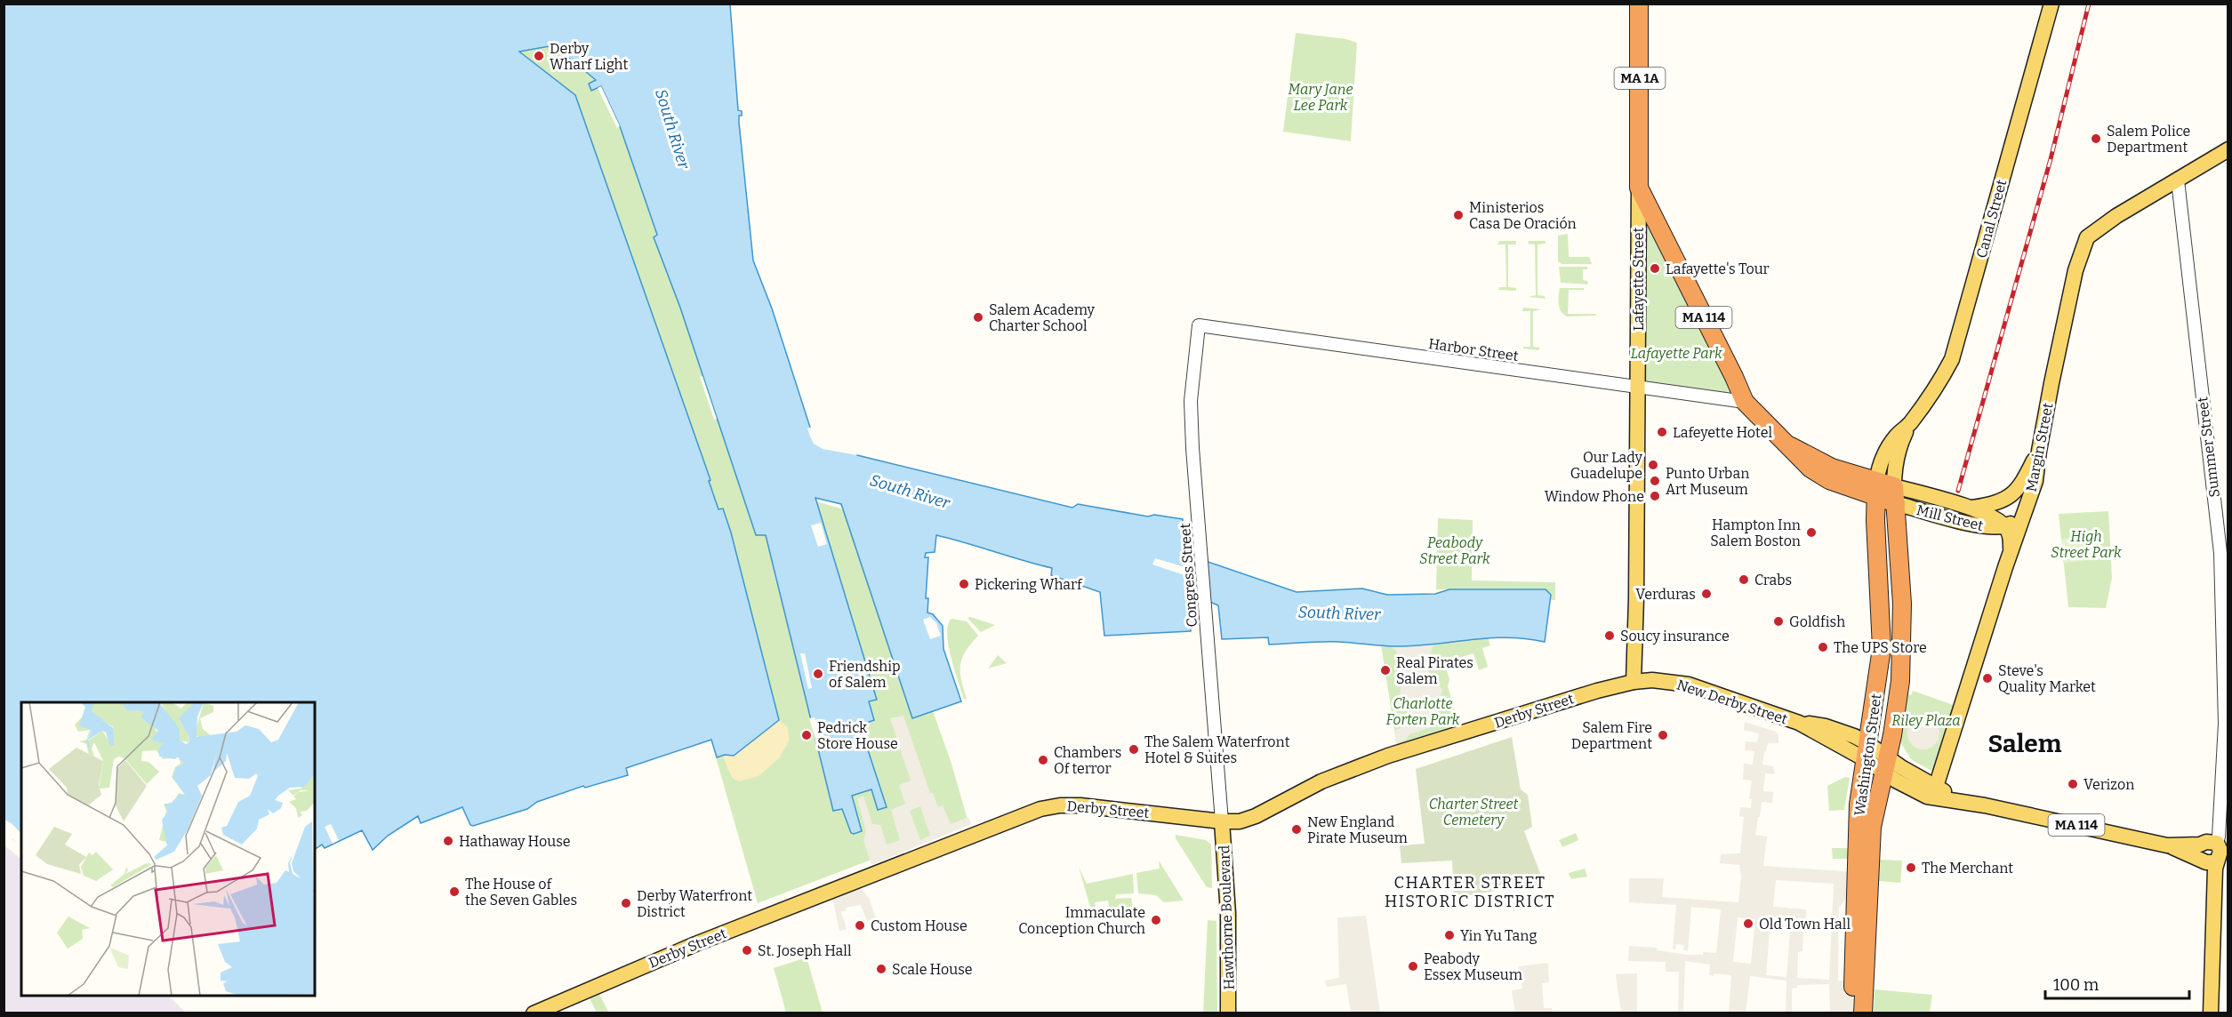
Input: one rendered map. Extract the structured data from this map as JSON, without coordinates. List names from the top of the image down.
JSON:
{
  "streets": {
    "highway": [
      "MA 1A",
      "Lafayette Street",
      "MA 114",
      "Washington Street"
    ],
    "main road": [
      "Canal Street",
      "Margin Street",
      "Summer Street",
      "Mill Street",
      "New Derby Street",
      "Derby Street",
      "Hawthorne Boulevard"
    ],
    "street": ["Harbor Street", "Congress Street"]
  },
  "crossings": [
    ["Canal Street", "MA 114"],
    ["Canal Street", "Mill Street"],
    ["Canal Street", "Washington Street"],
    ["Lafayette Street", "MA 114"],
    ["Lafayette Street", "Harbor Street"],
    ["Lafayette Street", "New Derby Street"],
    ["Lafayette Street", "Derby Street"],
    ["MA 114", "Harbor Street"],
    ["MA 114", "Margin Street"],
    ["MA 114", "Summer Street"],
    ["MA 114", "Mill Street"],
    ["MA 114", "New Derby Street"],
    ["MA 114", "Washington Street"],
    ["Harbor Street", "Congress Street"],
    ["Margin Street", "Summer Street"],
    ["Margin Street", "Mill Street"],
    ["Mill Street", "Washington Street"],
    ["Congress Street", "Derby Street"],
    ["Congress Street", "Hawthorne Boulevard"],
    ["New Derby Street", "Derby Street"],
    ["New Derby Street", "Washington Street"],
    ["Derby Street", "Hawthorne Boulevard"]
  ],
  "districts": ["Salem", "CHARTER STREET HISTORIC DISTRICT"],
  "water": ["South River"],
  "parks": [
    "Mary Jane Lee Park",
    "Lafayette Park",
    "High Street Park",
    "Peabody Street Park",
    "Charlotte Forten Park",
    "Riley Plaza",
    "Charter Street Cemetery"
  ],
  "places": [
    "Derby Wharf Light",
    "Salem Police Department",
    "Ministerios Casa De Oración",
    "Lafayette's Tour",
    "Salem Academy Charter School",
    "Lafeyette Hotel",
    "Our Lady Guadelupe",
    "Punto Urban Art Museum",
    "Window Phone",
    "Hampton Inn Salem Boston",
    "Crabs",
    "Pickering Wharf",
    "Verduras",
    "Goldfish",
    "Soucy insurance",
    "The UPS Store",
    "Real Pirates Salem",
    "Friendship of Salem",
    "Steve's Quality Market",
    "Pedrick Store House",
    "Salem Fire Department",
    "The Salem Waterfront Hotel & Suites",
    "Chambers Of terror",
    "Verizon",
    "New England Pirate Museum",
    "Hathaway House",
    "The Merchant",
    "The House of the Seven Gables",
    "Derby Waterfront District",
    "Immaculate Conception Church",
    "Old Town Hall",
    "Custom House",
    "Yin Yu Tang",
    "St. Joseph Hall",
    "Peabody Essex Museum",
    "Scale House"
  ],
  "scale_bar": "100 m"
}
